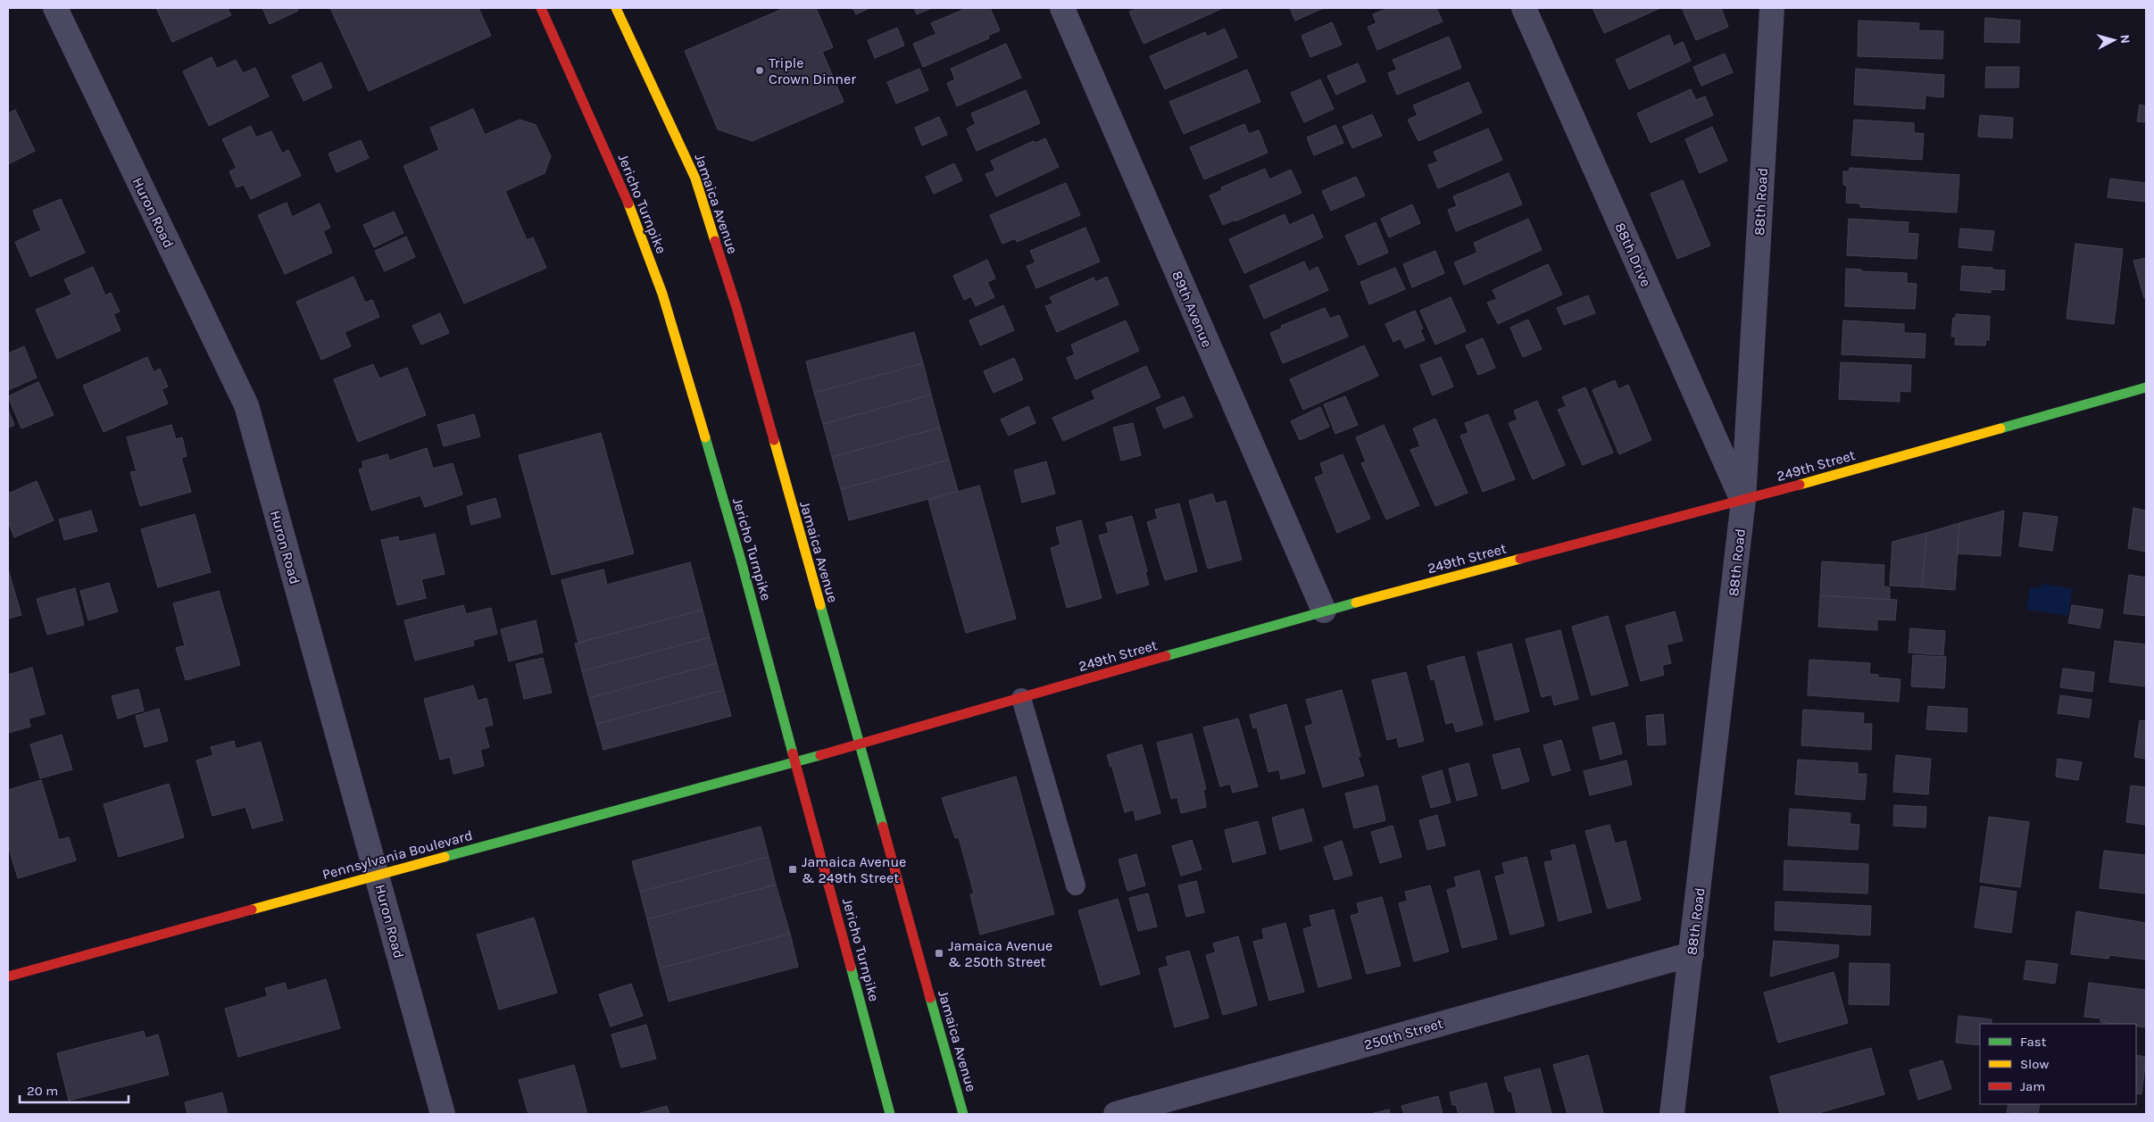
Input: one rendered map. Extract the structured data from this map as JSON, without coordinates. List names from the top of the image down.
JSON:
{
  "streets": {
    "main road": [
      "Jericho Turnpike",
      "Jamaica Avenue",
      "249th Street",
      "Pennsylvania Boulevard"
    ],
    "street": [
      "88th Road",
      "Huron Road",
      "88th Drive",
      "89th Avenue",
      "250th Street"
    ]
  },
  "crossings": [
    ["88th Road", "88th Drive"],
    ["88th Road", "249th Street"],
    ["88th Road", "250th Street"],
    ["Jericho Turnpike", "249th Street"],
    ["Jericho Turnpike", "Pennsylvania Boulevard"],
    ["Jamaica Avenue", "249th Street"],
    ["Huron Road", "Pennsylvania Boulevard"],
    ["88th Drive", "249th Street"],
    ["89th Avenue", "249th Street"],
    ["249th Street", "Pennsylvania Boulevard"]
  ],
  "places": {
    "other": ["Triple Crown Dinner"],
    "transit": ["Jamaica Avenue & 249th Street", "Jamaica Avenue & 250th Street"]
  },
  "legend": ["Fast", "Slow", "Jam"],
  "scale_bar": "20 m",
  "north": "right"
}
